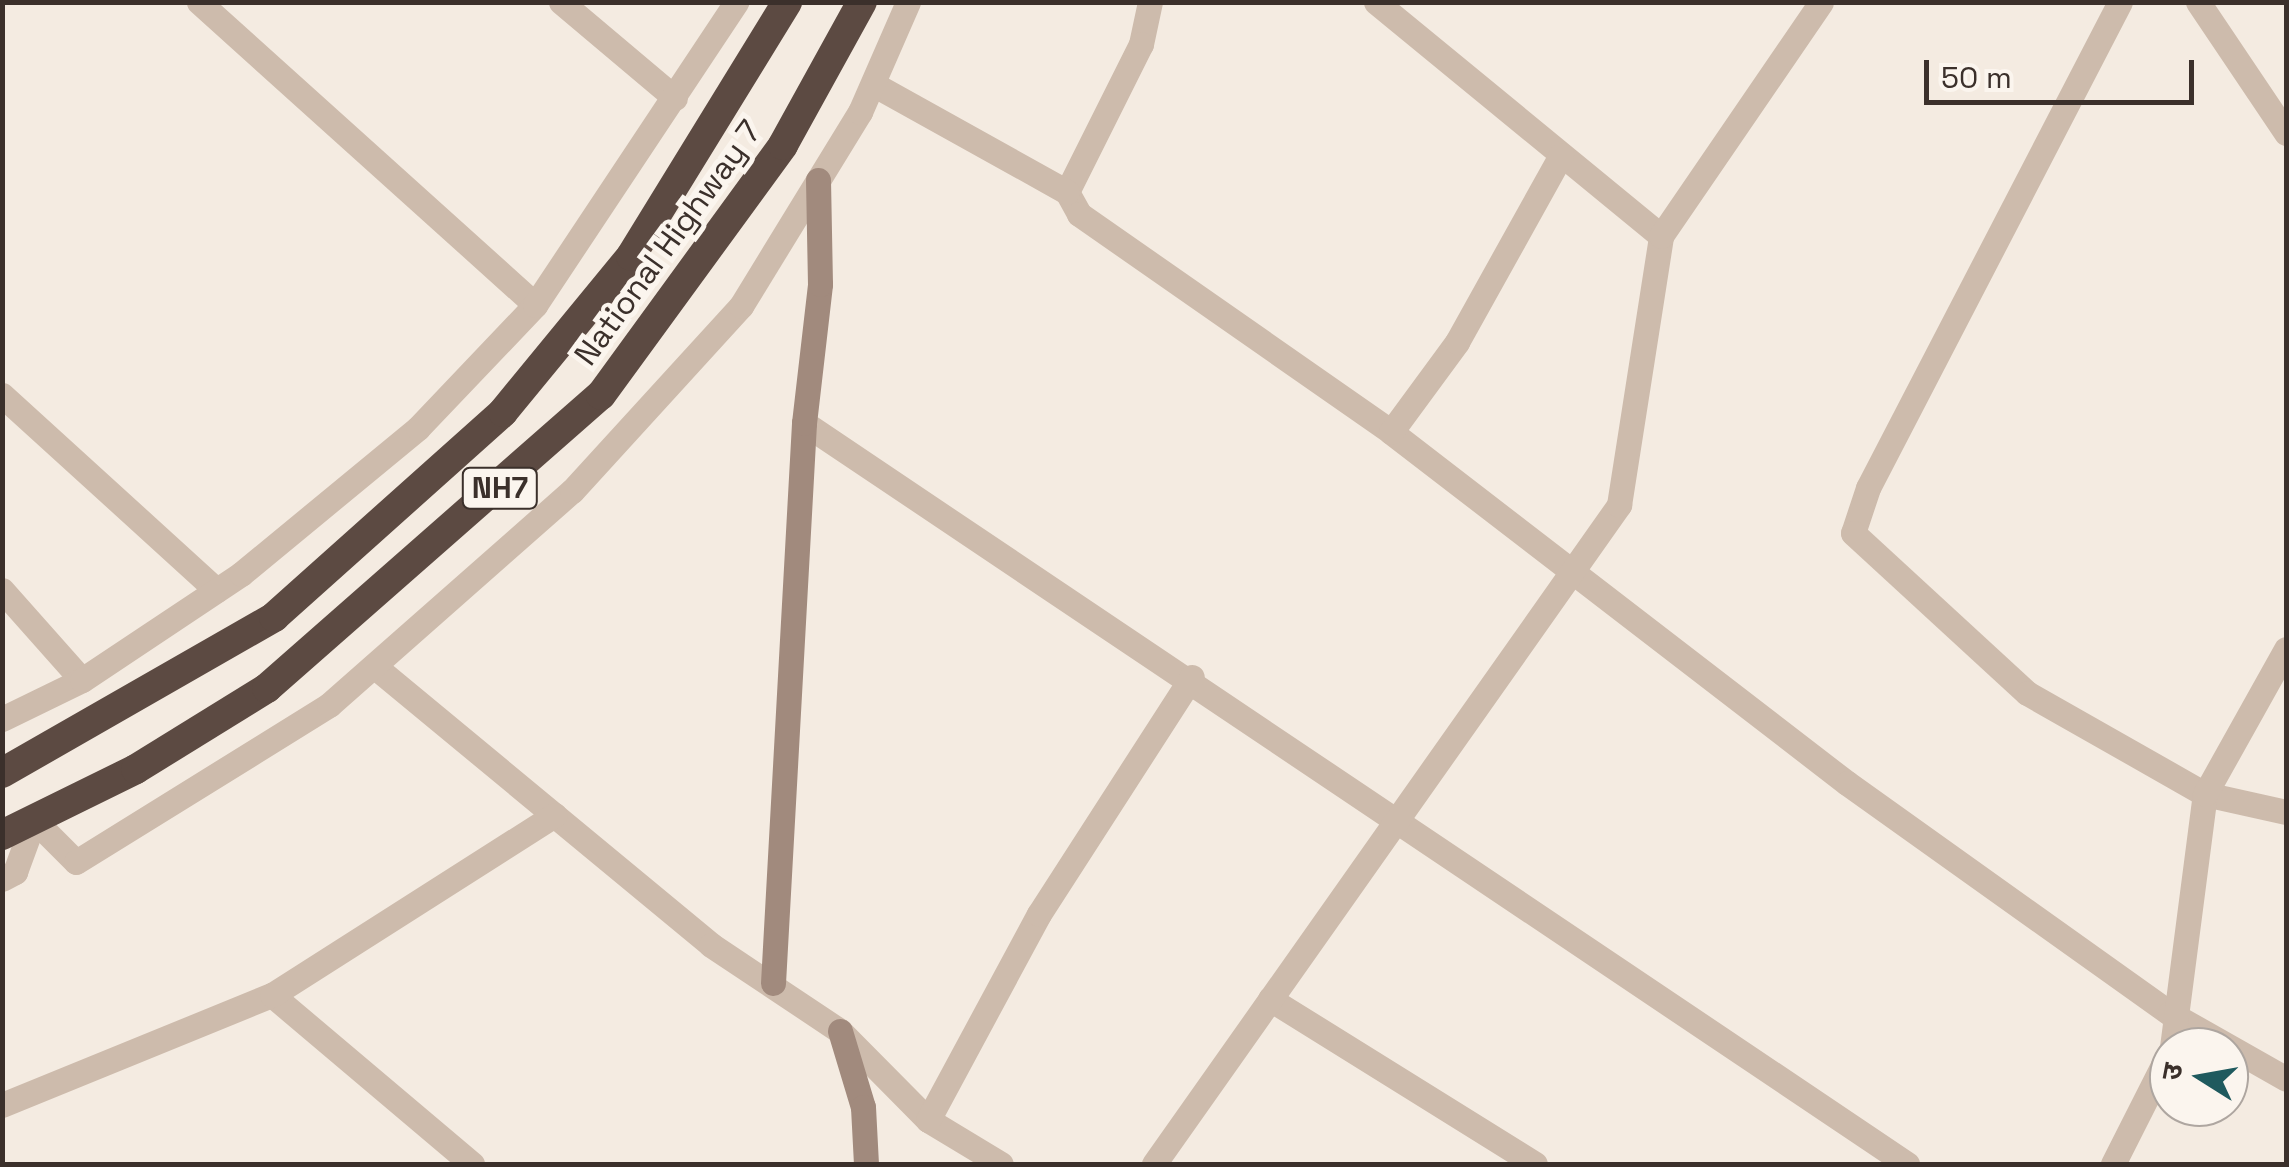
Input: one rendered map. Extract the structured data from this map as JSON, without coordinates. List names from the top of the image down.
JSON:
{
  "streets": {
    "highway": ["National Highway 7", "NH7"]
  },
  "scale_bar": "50 m",
  "north": "left"
}
